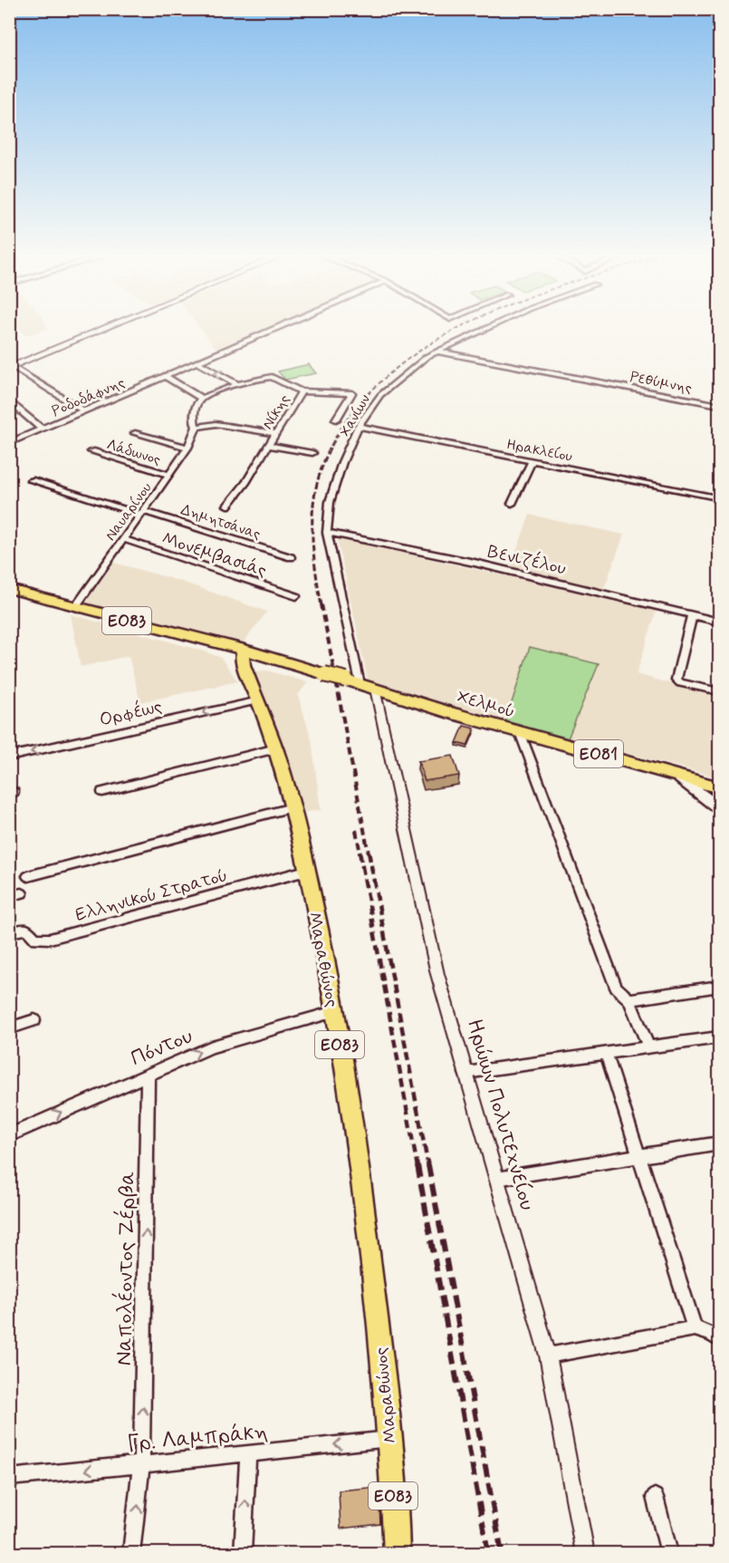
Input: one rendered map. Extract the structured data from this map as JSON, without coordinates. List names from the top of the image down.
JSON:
{
  "streets": {
    "main road": [
      "ΕΟ83",
      "Χελμού",
      "ΕΟ81",
      "Μαραθώνος"
    ],
    "street": [
      "Ρεθύμνης",
      "Ροδοδάφνης",
      "Νίκης",
      "Χανίων",
      "Ηρακλείου",
      "Λάδωνος",
      "Ναυαρίνου",
      "Δημητσάνας",
      "Μονεμβασιάς",
      "Βενιζέλου",
      "Ορφέως",
      "Ελληνικού Στρατού",
      "Πόντου",
      "Ηρώων Πολυτεχνείου",
      "Ναπολέοντος Ζέρβα",
      "Γρ. Λαμπράκη"
    ]
  },
  "crossings": [
    ["Ρεθύμνης", "Χανίων"],
    ["Χανίων", "Ηρακλείου"],
    ["Χανίων", "Βενιζέλου"],
    ["Χανίων", "Χελμού"],
    ["Λάδωνος", "Ναυαρίνου"],
    ["Ναυαρίνου", "Δημητσάνας"],
    ["Ναυαρίνου", "Μονεμβασιάς"],
    ["Ναυαρίνου", "ΕΟ83"],
    ["ΕΟ83", "Χελμού"],
    ["ΕΟ83", "Μαραθώνος"],
    ["Χελμού", "ΕΟ81"],
    ["Χελμού", "Μαραθώνος"],
    ["Χελμού", "Ηρώων Πολυτεχνείου"],
    ["Ορφέως", "Μαραθώνος"],
    ["Ελληνικού Στρατού", "Μαραθώνος"],
    ["Μαραθώνος", "Πόντου"],
    ["Μαραθώνος", "Γρ. Λαμπράκη"],
    ["Πόντου", "Ναπολέοντος Ζέρβα"],
    ["Ναπολέοντος Ζέρβα", "Γρ. Λαμπράκη"]
  ],
  "one_way": ["Πόντου", "Ναπολέοντος Ζέρβα", "Γρ. Λαμπράκη"]
}
